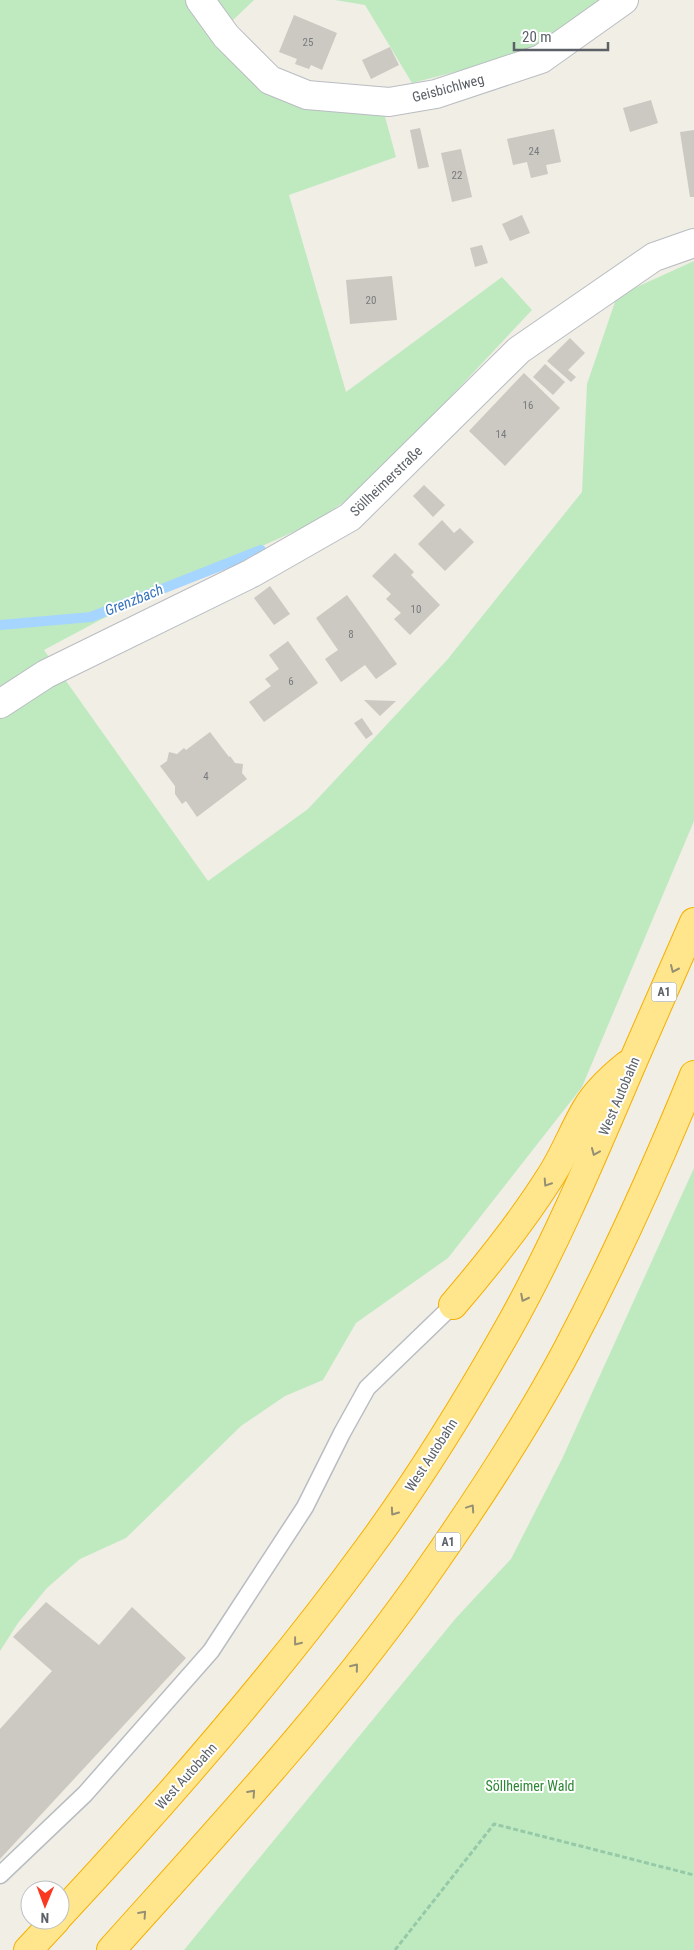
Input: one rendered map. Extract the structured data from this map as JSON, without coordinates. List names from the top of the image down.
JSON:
{
  "streets": {
    "highway": ["A1", "West Autobahn"],
    "street": ["Geisbichlweg", "Söllheimerstraße"]
  },
  "water": ["Grenzbach"],
  "parks": ["Söllheimer Wald"],
  "house_numbers": [
    "25",
    "24",
    "22",
    "20",
    "16",
    "14",
    "10",
    "8",
    "6",
    "4"
  ],
  "scale_bar": "20 m",
  "north": "bottom"
}
